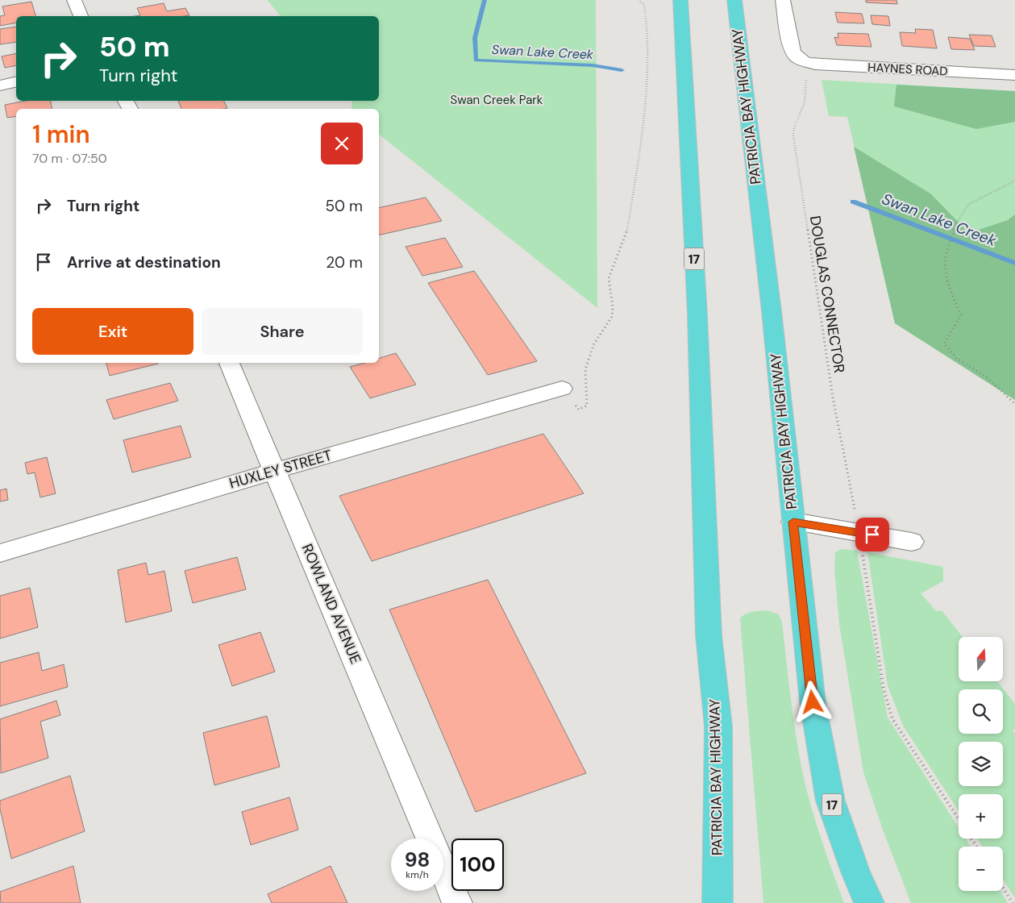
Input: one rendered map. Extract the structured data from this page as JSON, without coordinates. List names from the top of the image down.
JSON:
{
  "streets": {
    "highway": ["PATRICIA BAY HIGHWAY", "17"],
    "street": ["HAYNES ROAD", "HUXLEY STREET", "ROWLAND AVENUE"],
    "path": ["DOUGLAS CONNECTOR"]
  },
  "crossings": [
    ["HAYNES ROAD", "DOUGLAS CONNECTOR"],
    ["HUXLEY STREET", "ROWLAND AVENUE"]
  ],
  "water": ["Swan Lake Creek"],
  "parks": ["Swan Creek Park"],
  "north": "top",
  "page": {
    "turn": ["50 m", "Turn right"],
    "heading": ["1 min", "70 m · 07:50"],
    "list": [
      {
        "name": "Turn right",
        "value": "50 m"
      },
      {
        "name": "Arrive at destination",
        "value": "20 m"
      }
    ],
    "buttons": ["Exit", "Share"],
    "map_buttons": ["+", "−"],
    "speed": "98 km/h",
    "limit": "100"
  }
}
